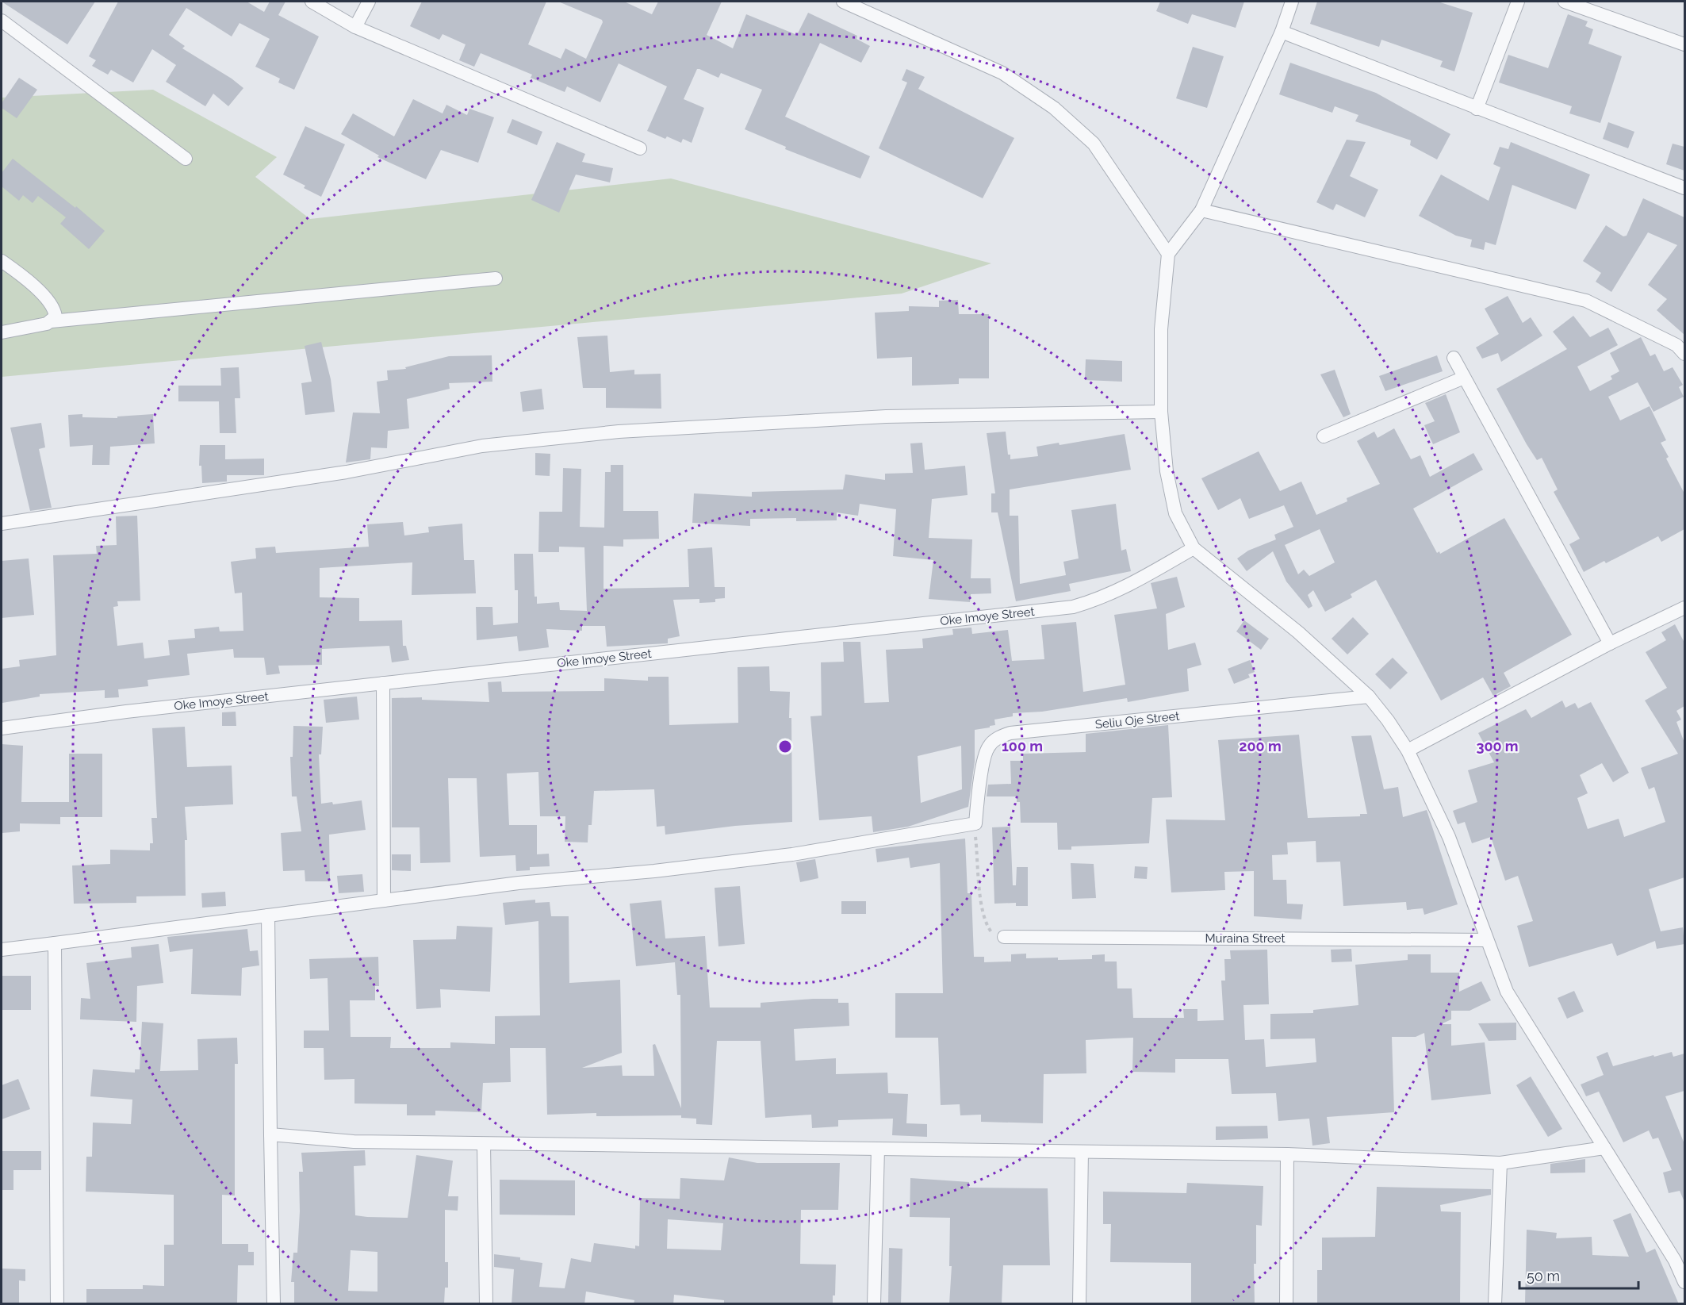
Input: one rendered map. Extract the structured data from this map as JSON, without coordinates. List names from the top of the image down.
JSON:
{
  "streets": {
    "street": ["Oke Imoye Street", "Seliu Oje Street", "Muraina Street"]
  },
  "scale_bar": "50 m",
  "rings": ["100 m", "200 m", "300 m"]
}
